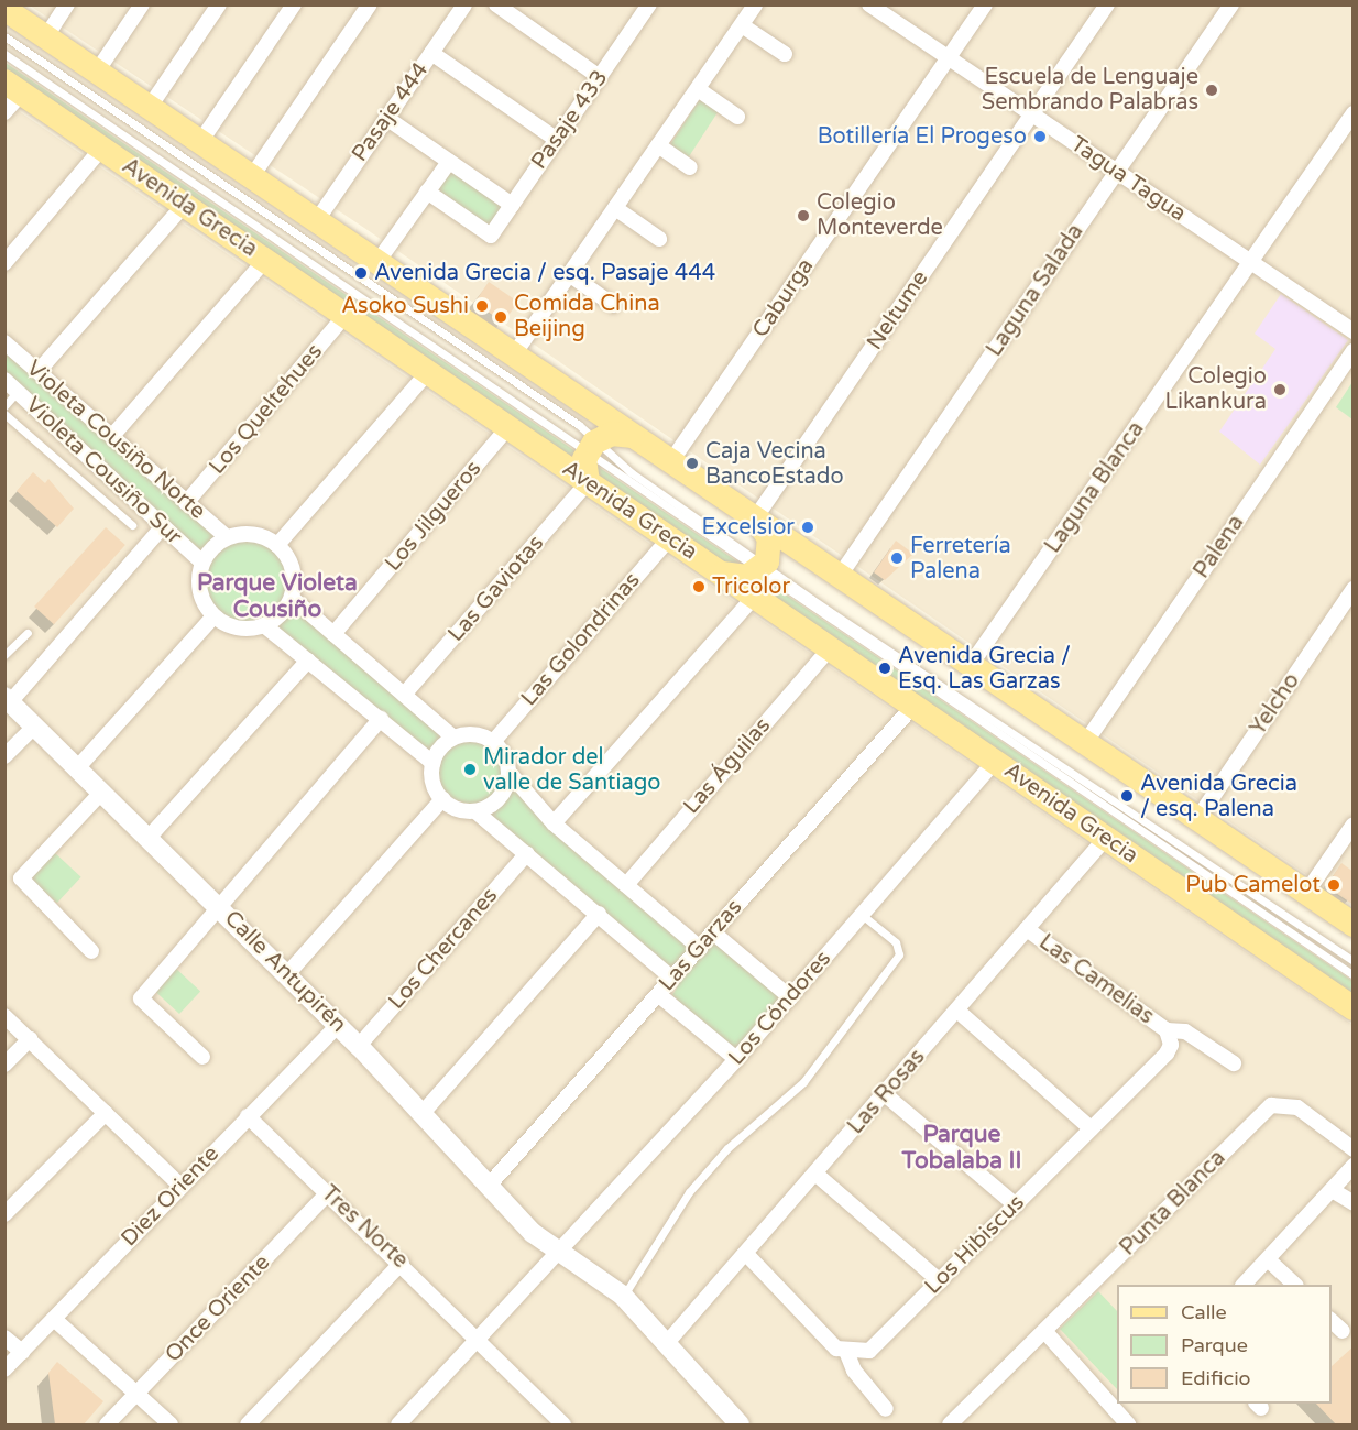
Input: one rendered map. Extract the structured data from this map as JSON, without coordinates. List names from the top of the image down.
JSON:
{
  "streets": {
    "main road": ["Avenida Grecia"],
    "street": [
      "Pasaje 444",
      "Pasaje 433",
      "Tagua Tagua",
      "Laguna Salada",
      "Caburga",
      "Neltume",
      "Los Queltehues",
      "Violeta Cousiño Norte",
      "Violeta Cousiño Sur",
      "Laguna Blanca",
      "Los Jilgueros",
      "Palena",
      "Las Gaviotas",
      "Las Golondrinas",
      "Yelcho",
      "Las Águilas",
      "Las Garzas",
      "Los Chercanes",
      "Calle Antupirén",
      "Las Camelias",
      "Los Cóndores",
      "Las Rosas",
      "Diez Oriente",
      "Punta Blanca",
      "Tres Norte",
      "Los Hibiscus",
      "Once Oriente"
    ]
  },
  "crossings": [
    ["Tagua Tagua", "Laguna Salada"],
    ["Tagua Tagua", "Caburga"],
    ["Tagua Tagua", "Neltume"],
    ["Tagua Tagua", "Laguna Blanca"],
    ["Avenida Grecia", "Los Queltehues"],
    ["Avenida Grecia", "Los Jilgueros"],
    ["Avenida Grecia", "Las Gaviotas"],
    ["Avenida Grecia", "Las Golondrinas"],
    ["Avenida Grecia", "Las Águilas"],
    ["Avenida Grecia", "Las Garzas"],
    ["Avenida Grecia", "Los Cóndores"],
    ["Avenida Grecia", "Las Rosas"],
    ["Los Queltehues", "Violeta Cousiño Norte"],
    ["Violeta Cousiño Norte", "Violeta Cousiño Sur"],
    ["Las Garzas", "Calle Antupirén"],
    ["Los Chercanes", "Calle Antupirén"],
    ["Calle Antupirén", "Los Cóndores"],
    ["Calle Antupirén", "Las Rosas"],
    ["Calle Antupirén", "Diez Oriente"],
    ["Las Camelias", "Las Rosas"],
    ["Las Camelias", "Los Hibiscus"],
    ["Los Cóndores", "Tres Norte"],
    ["Diez Oriente", "Tres Norte"],
    ["Tres Norte", "Once Oriente"]
  ],
  "districts": ["Parque Violeta Cousiño", "Parque Tobalaba II"],
  "places": [
    "Escuela de Lenguaje Sembrando Palabras",
    "Botillería El Progeso",
    "Colegio Monteverde",
    "Avenida Grecia / esq. Pasaje 444",
    "Asoko Sushi",
    "Comida China Beijing",
    "Colegio Likankura",
    "Caja Vecina BancoEstado",
    "Excelsior",
    "Ferretería Palena",
    "Tricolor",
    "Avenida Grecia / Esq. Las Garzas",
    "Mirador del valle de Santiago",
    "Avenida Grecia / esq. Palena",
    "Pub Camelot"
  ],
  "legend": ["Calle", "Parque", "Edificio"]
}
